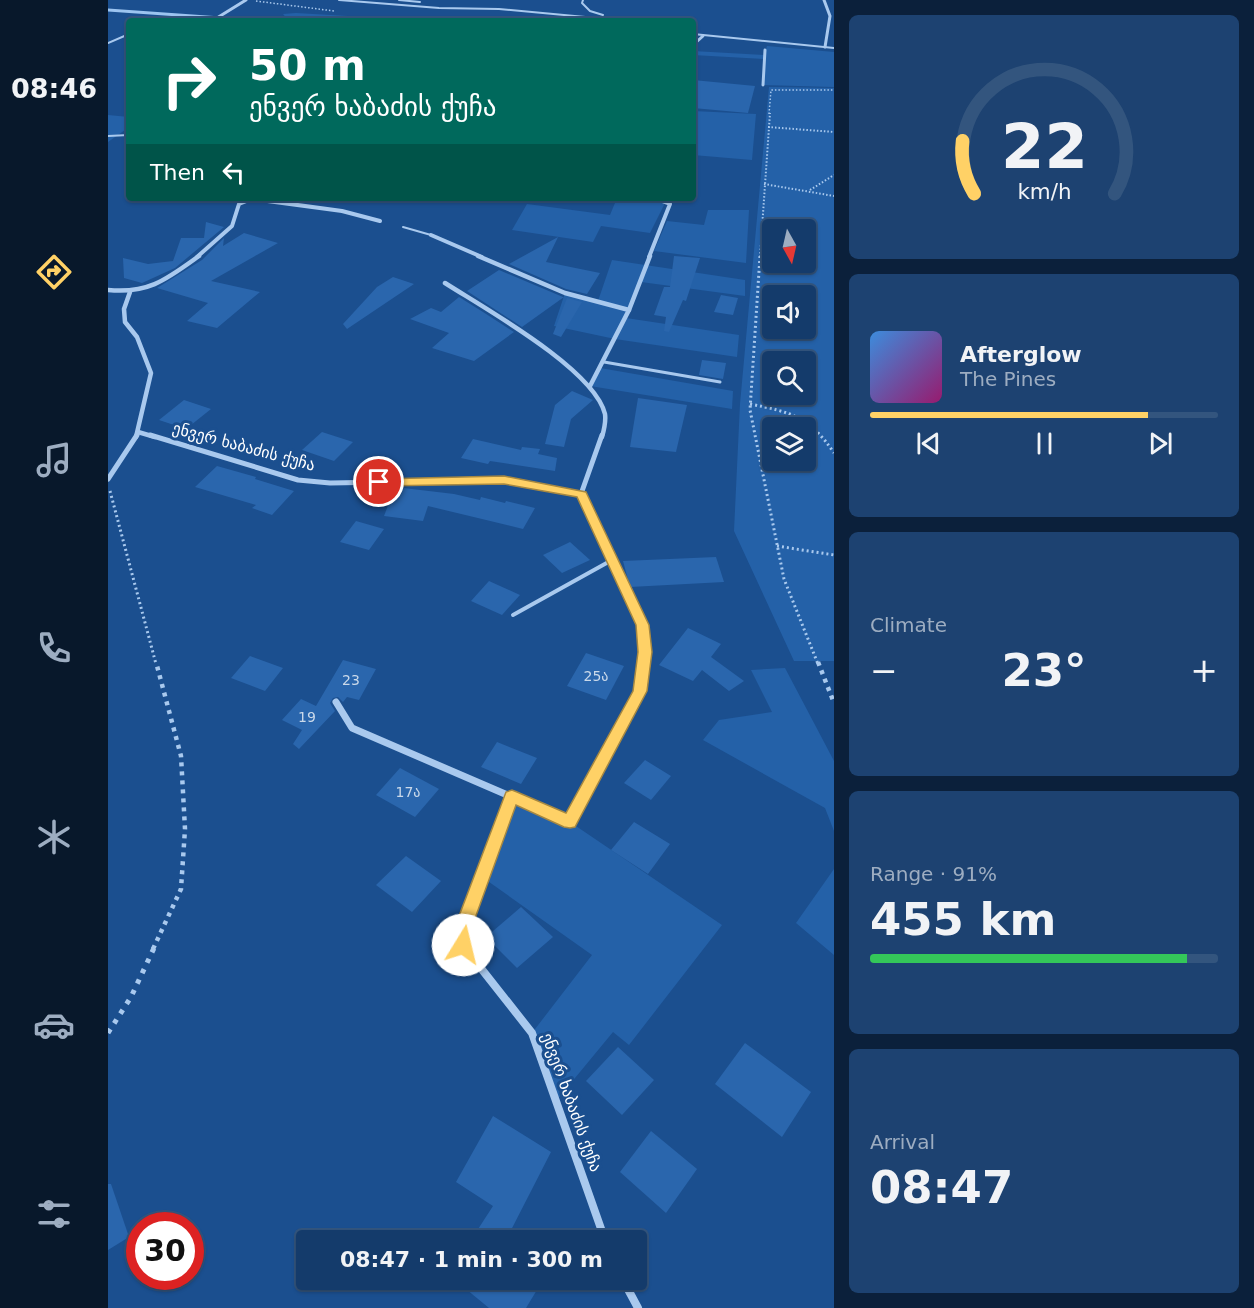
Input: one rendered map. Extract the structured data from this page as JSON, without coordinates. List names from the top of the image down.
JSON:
{
  "streets": {
    "street": ["ენვერ ხაბაძის ქუჩა"]
  },
  "house_numbers": [
    "25ა",
    "23",
    "19",
    "17ა"
  ],
  "north": "bottom",
  "page": {
    "tabs": "08:46",
    "turn": ["50 m", "ენვერ ხაბაძის ქუჩა"],
    "then": "Then",
    "song": ["Afterglow", "The Pines"],
    "tile": [
      "Climate",
      ["Range · 91%", "455 km"],
      ["Arrival", "08:47"]
    ],
    "heat": ["−", "23°", "+"],
    "limit": "30",
    "trip": "08:47 · 1 min · 300 m",
    "gauge": ["22", "km/h"]
  }
}
